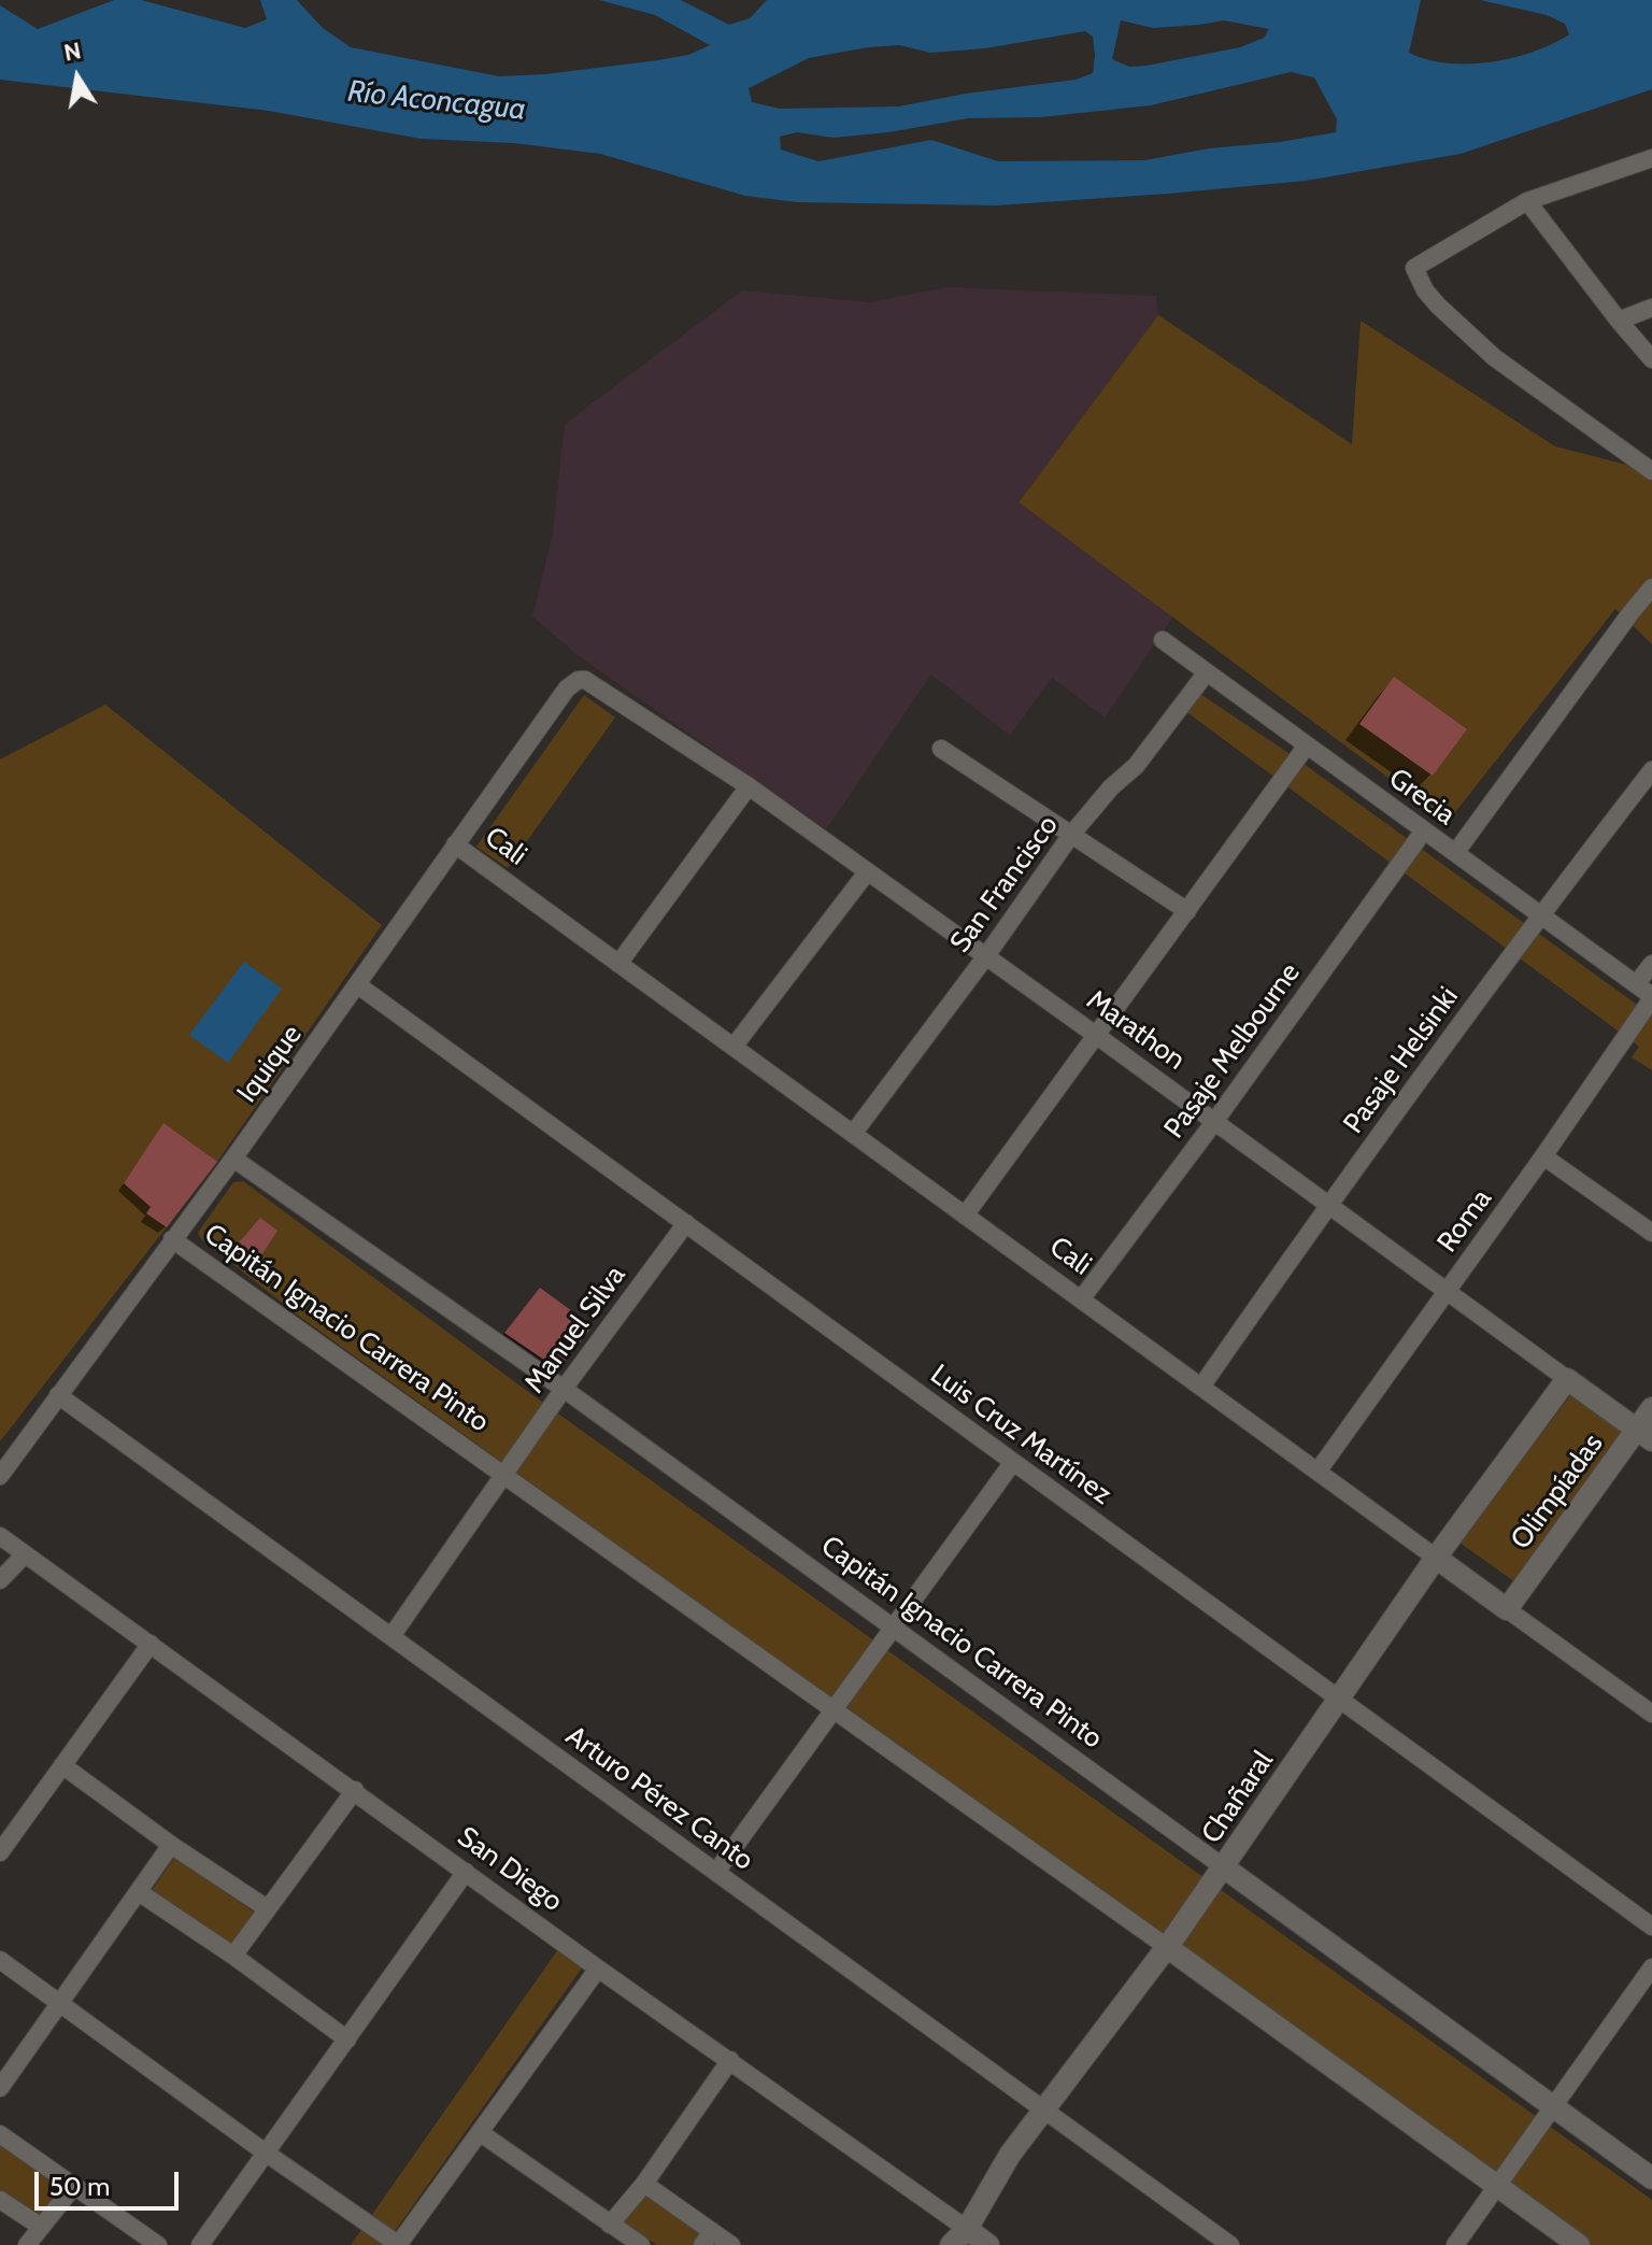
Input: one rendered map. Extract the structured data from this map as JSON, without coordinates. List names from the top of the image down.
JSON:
{
  "streets": {
    "street": [
      "Grecia",
      "Cali",
      "San Francisco",
      "Marathon",
      "Pasaje Melbourne",
      "Pasaje Helsinki",
      "Iquique",
      "Roma",
      "Capitán Ignacio Carrera Pinto",
      "Manuel Silva",
      "Luis Cruz Martínez",
      "Olimpíadas",
      "Chañaral",
      "Arturo Pérez Canto",
      "San Diego"
    ]
  },
  "crossings": [
    ["Grecia", "San Francisco"],
    ["Grecia", "Pasaje Melbourne"],
    ["Grecia", "Pasaje Helsinki"],
    ["Grecia", "Roma"],
    ["Cali", "San Francisco"],
    ["Cali", "Pasaje Melbourne"],
    ["Cali", "Pasaje Helsinki"],
    ["Cali", "Iquique"],
    ["Cali", "Roma"],
    ["Cali", "Olimpíadas"],
    ["Cali", "Chañaral"],
    ["San Francisco", "Marathon"],
    ["Marathon", "Pasaje Melbourne"],
    ["Marathon", "Pasaje Helsinki"],
    ["Marathon", "Iquique"],
    ["Marathon", "Roma"],
    ["Marathon", "Olimpíadas"],
    ["Marathon", "Chañaral"],
    ["Iquique", "Capitán Ignacio Carrera Pinto"],
    ["Iquique", "Luis Cruz Martínez"],
    ["Iquique", "Arturo Pérez Canto"],
    ["Capitán Ignacio Carrera Pinto", "Manuel Silva"],
    ["Capitán Ignacio Carrera Pinto", "Chañaral"],
    ["Manuel Silva", "Luis Cruz Martínez"],
    ["Manuel Silva", "Arturo Pérez Canto"],
    ["Luis Cruz Martínez", "Chañaral"],
    ["Chañaral", "Arturo Pérez Canto"],
    ["Chañaral", "San Diego"]
  ],
  "water": ["Río Aconcagua"],
  "scale_bar": "50 m",
  "north": "top"
}
